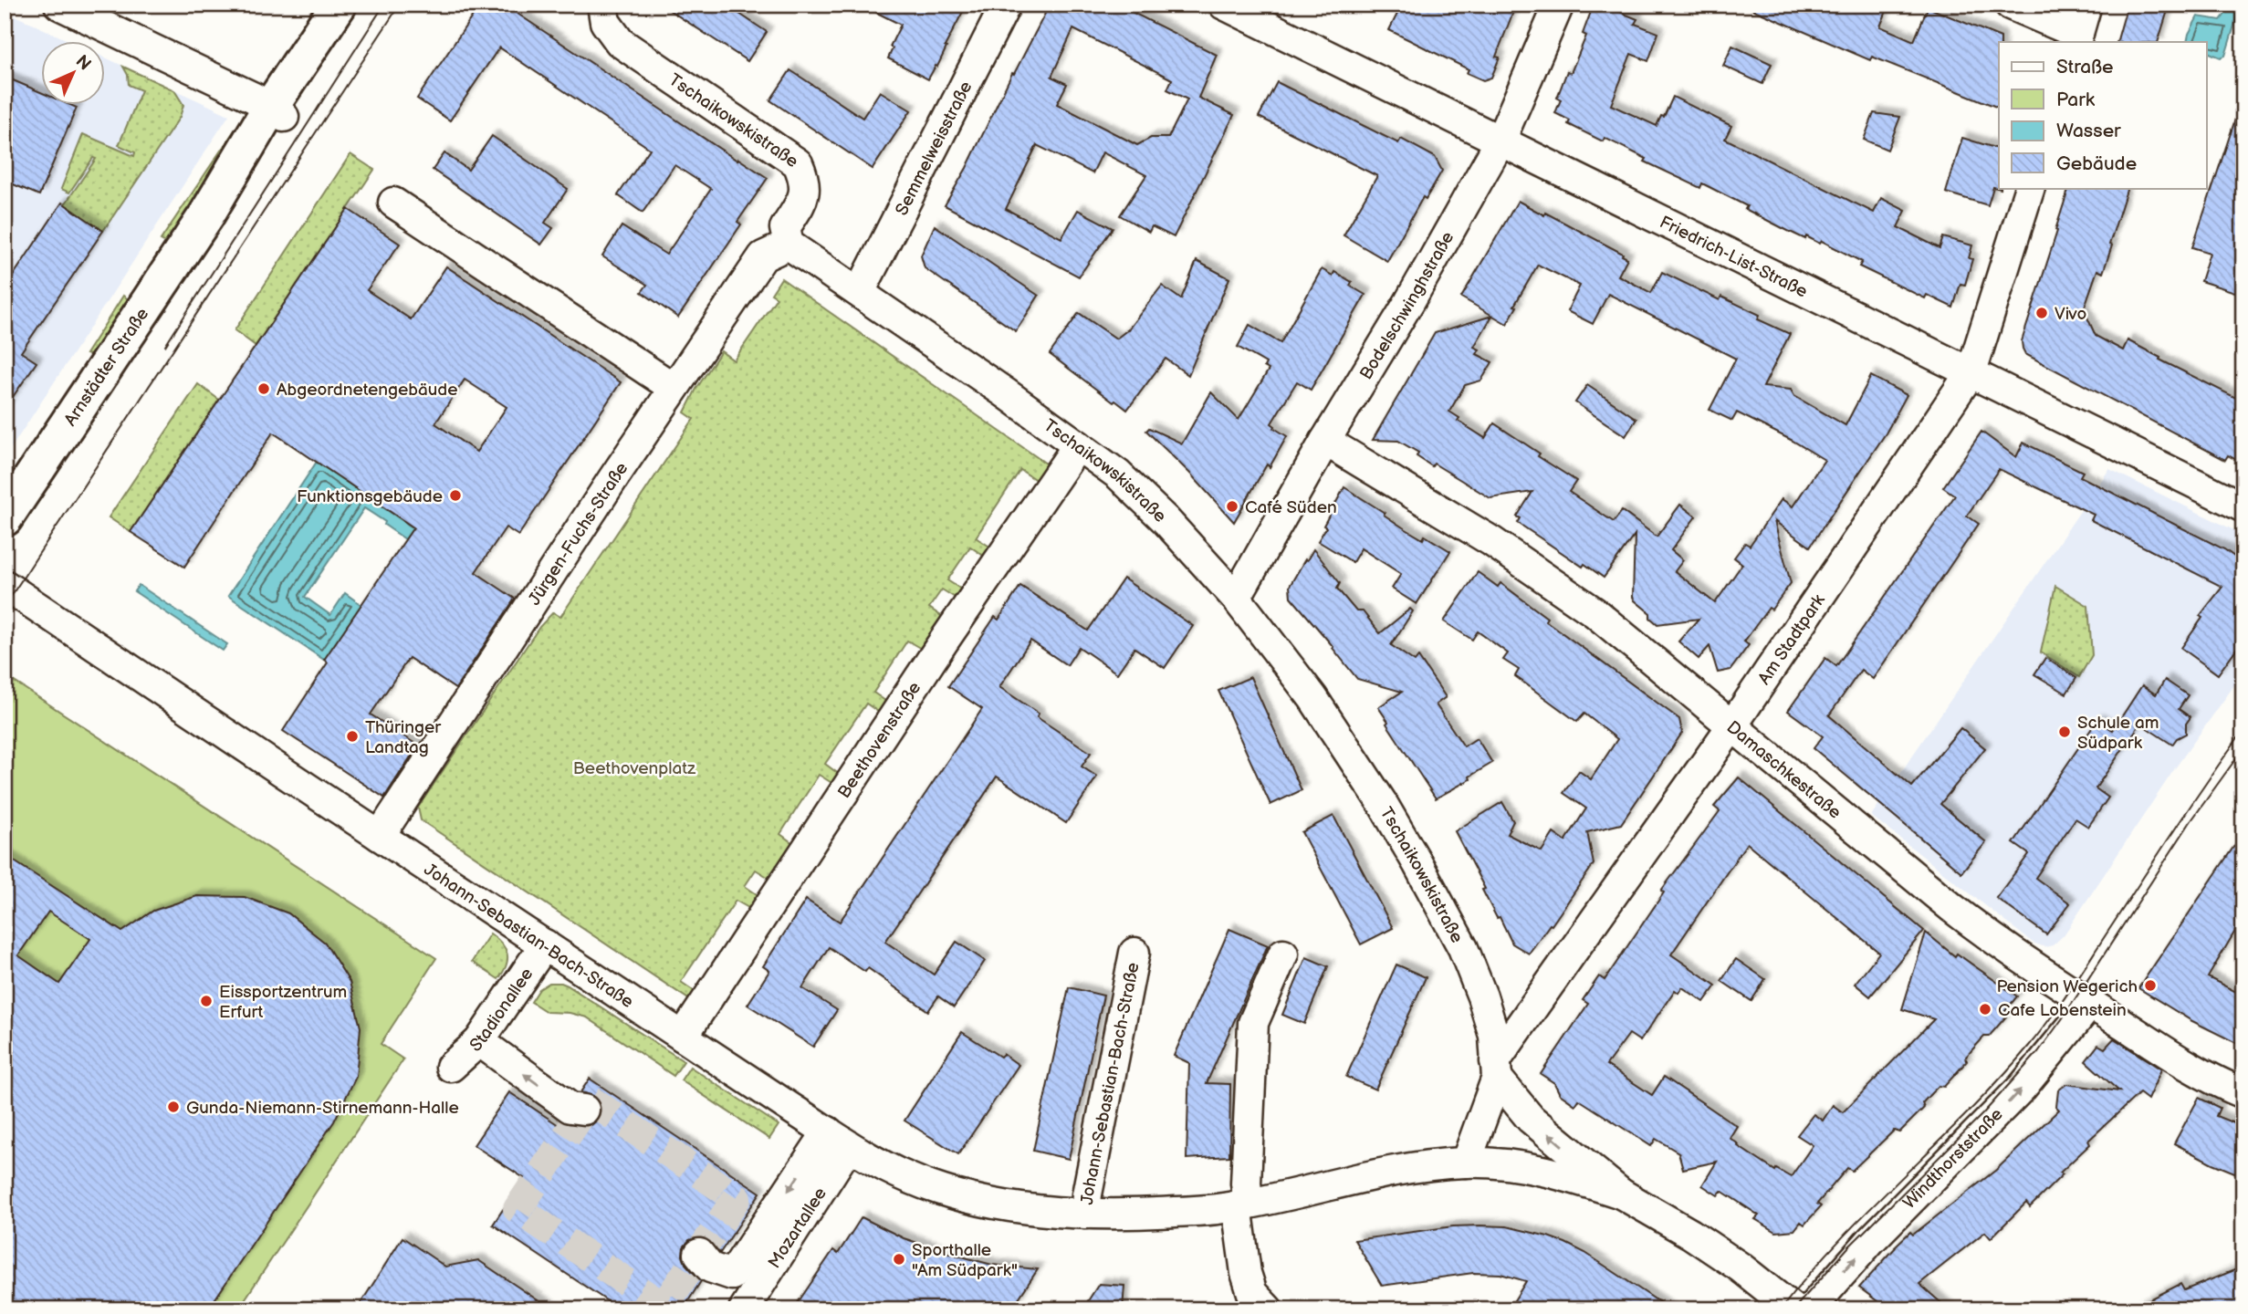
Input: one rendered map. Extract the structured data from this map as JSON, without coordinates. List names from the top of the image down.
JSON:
{
  "streets": {
    "main road": ["Arnstädter Straße"],
    "street": [
      "Tschaikowskistraße",
      "Semmelweisstraße",
      "Friedrich-List-Straße",
      "Bodelschwinghstraße",
      "Jürgen-Fuchs-Straße",
      "Am Stadtpark",
      "Beethovenstraße",
      "Damaschkestraße",
      "Johann-Sebastian-Bach-Straße",
      "Stadionallee",
      "Windthorststraße",
      "Mozartallee"
    ]
  },
  "crossings": [
    ["Tschaikowskistraße", "Semmelweisstraße"],
    ["Tschaikowskistraße", "Bodelschwinghstraße"],
    ["Tschaikowskistraße", "Jürgen-Fuchs-Straße"],
    ["Tschaikowskistraße", "Am Stadtpark"],
    ["Tschaikowskistraße", "Beethovenstraße"],
    ["Tschaikowskistraße", "Johann-Sebastian-Bach-Straße"],
    ["Friedrich-List-Straße", "Bodelschwinghstraße"],
    ["Friedrich-List-Straße", "Am Stadtpark"],
    ["Bodelschwinghstraße", "Damaschkestraße"],
    ["Jürgen-Fuchs-Straße", "Johann-Sebastian-Bach-Straße"],
    ["Am Stadtpark", "Damaschkestraße"],
    ["Beethovenstraße", "Johann-Sebastian-Bach-Straße"],
    ["Damaschkestraße", "Windthorststraße"],
    ["Johann-Sebastian-Bach-Straße", "Stadionallee"],
    ["Johann-Sebastian-Bach-Straße", "Mozartallee"]
  ],
  "one_way": ["Windthorststraße"],
  "parks": ["Beethovenplatz"],
  "places": [
    "Vivo",
    "Abgeordnetengebäude",
    "Funktionsgebäude",
    "Café Süden",
    "Schule am Südpark",
    "Thüringer Landtag",
    "Pension Wegerich",
    "Eissportzentrum Erfurt",
    "Cafe Lobenstein",
    "Gunda-Niemann-Stirnemann-Halle",
    "Sporthalle \"Am Südpark\""
  ],
  "legend": [
    "Straße",
    "Park",
    "Wasser",
    "Gebäude"
  ],
  "north": "top right"
}
